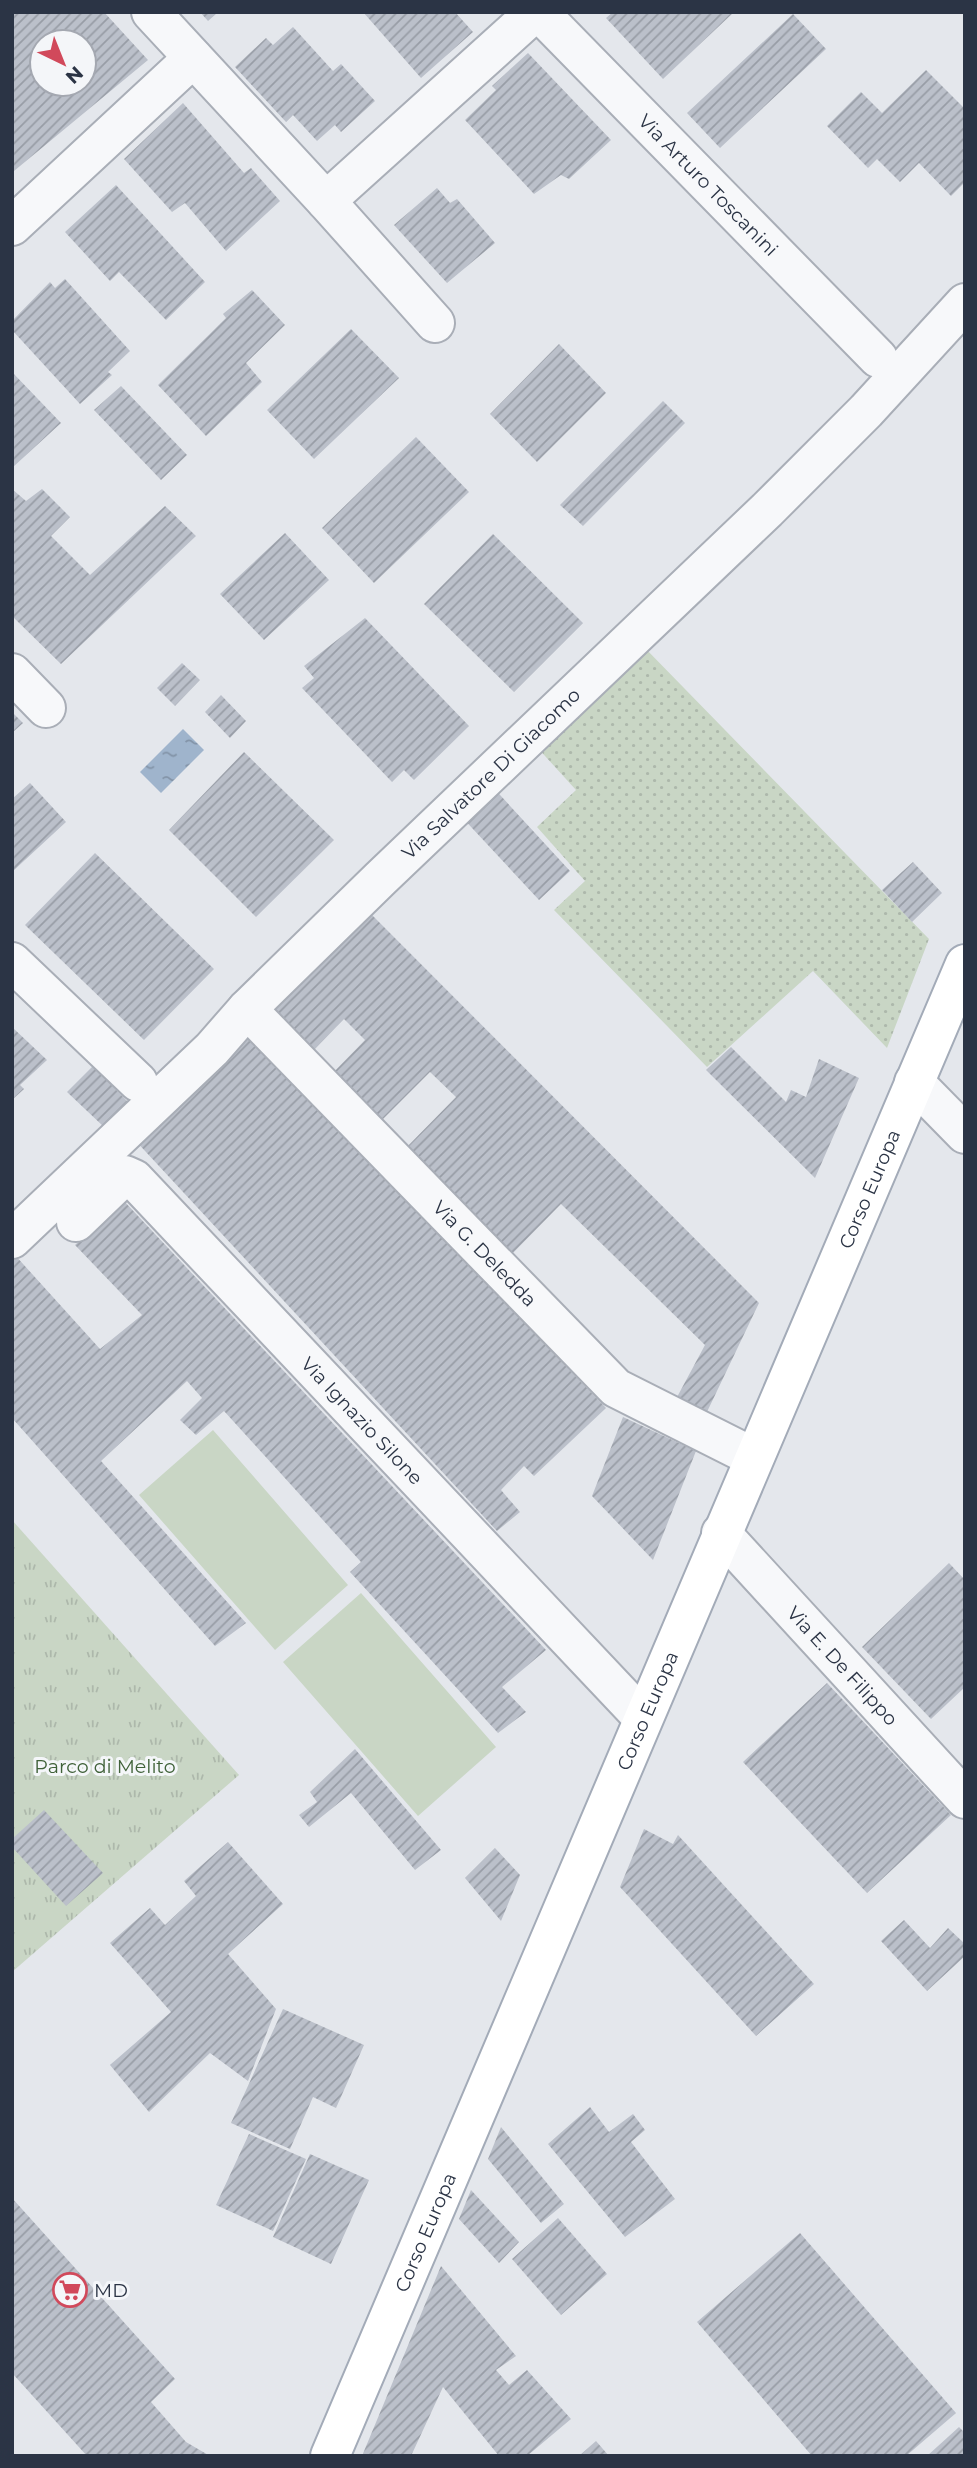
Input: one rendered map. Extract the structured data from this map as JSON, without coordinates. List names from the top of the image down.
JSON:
{
  "streets": {
    "main road": ["Corso Europa"],
    "street": [
      "Via Arturo Toscanini",
      "Via Salvatore Di Giacomo",
      "Via G. Deledda",
      "Via Ignazio Silone",
      "Via E. De Filippo"
    ]
  },
  "crossings": [
    ["Via Salvatore Di Giacomo", "Via G. Deledda"],
    ["Corso Europa", "Via G. Deledda"],
    ["Corso Europa", "Via Ignazio Silone"],
    ["Corso Europa", "Via E. De Filippo"]
  ],
  "parks": ["Parco di Melito"],
  "places": {
    "supermarket": ["MD"]
  },
  "north": "bottom right"
}
